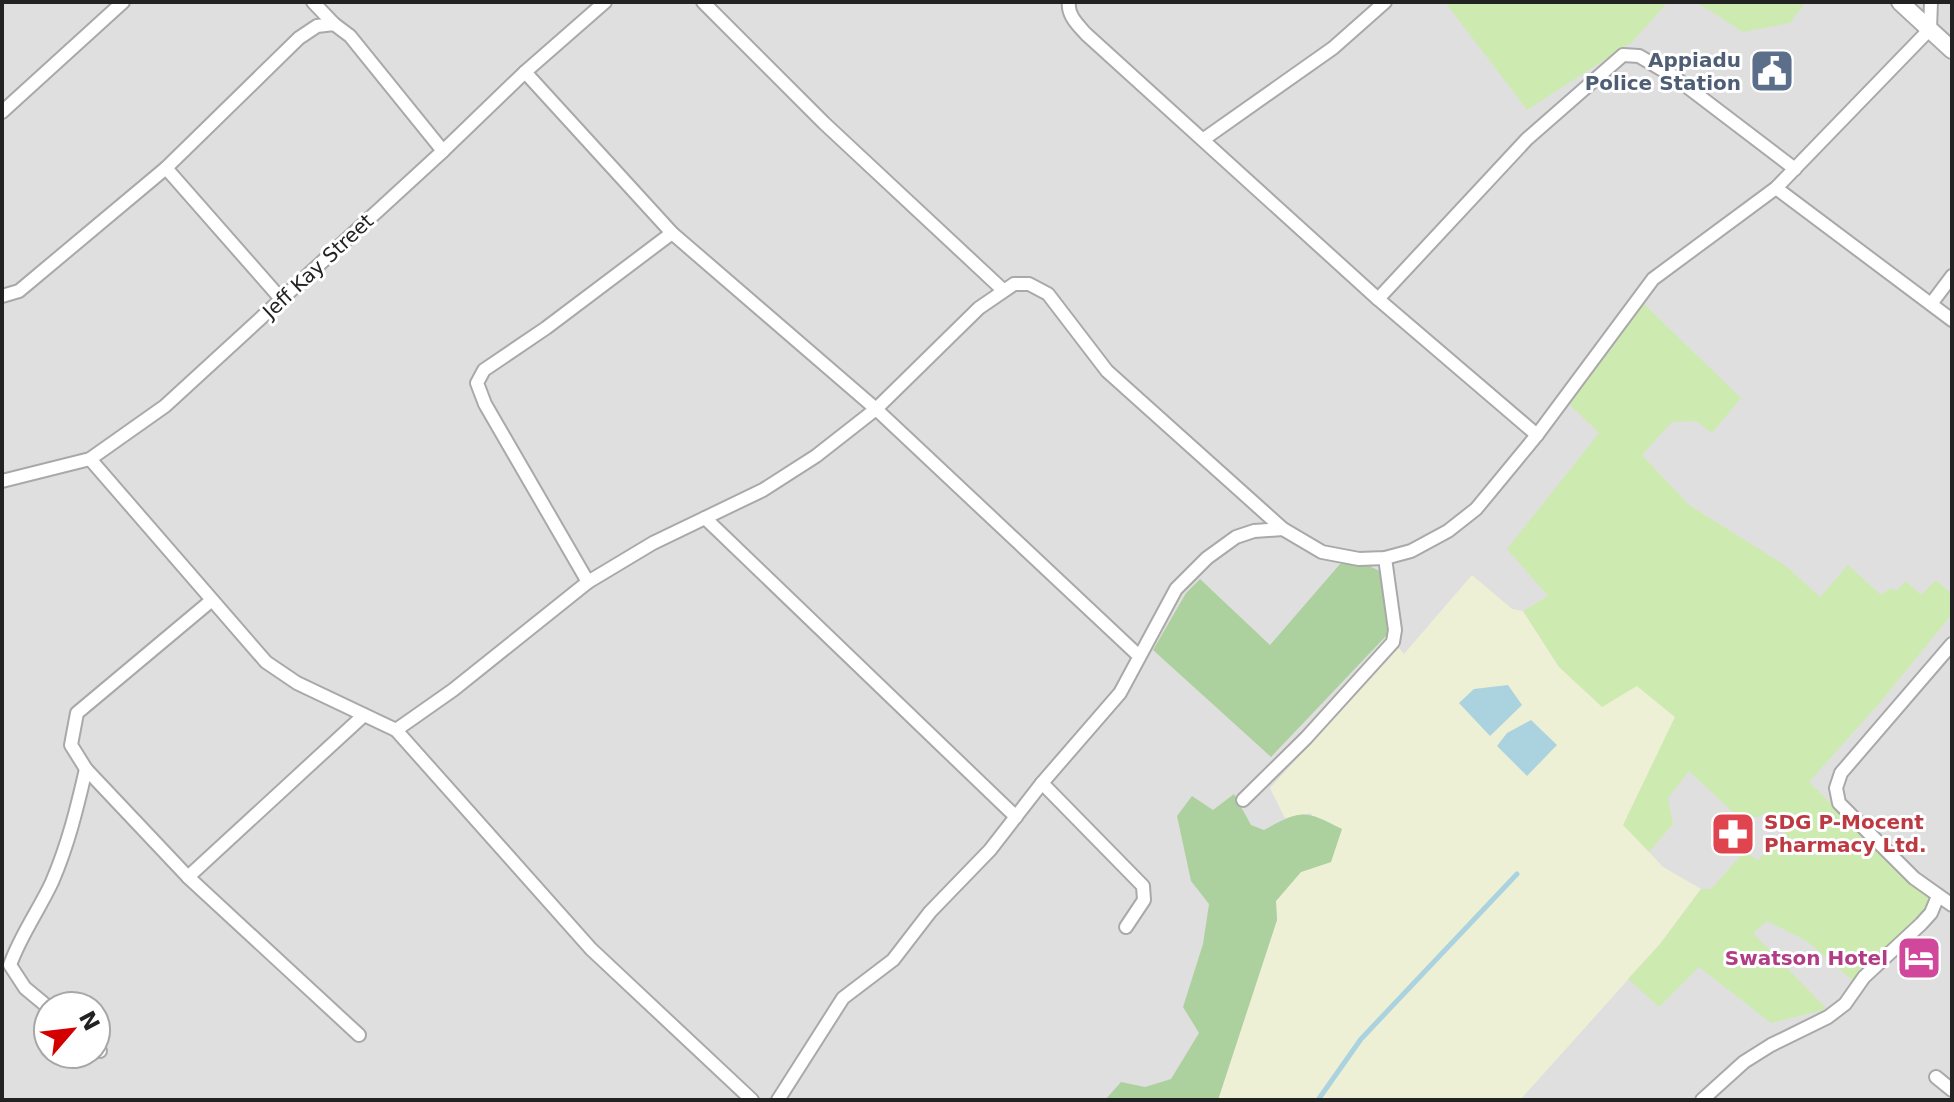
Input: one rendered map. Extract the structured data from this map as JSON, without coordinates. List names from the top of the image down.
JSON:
{
  "streets": {
    "street": ["Jeff Kay Street"]
  },
  "places": {
    "public building": ["Appiadu Police Station"],
    "pharmacy": ["SDG P-Mocent Pharmacy Ltd."],
    "hotel": ["Swatson Hotel"]
  },
  "north": "top right"
}
